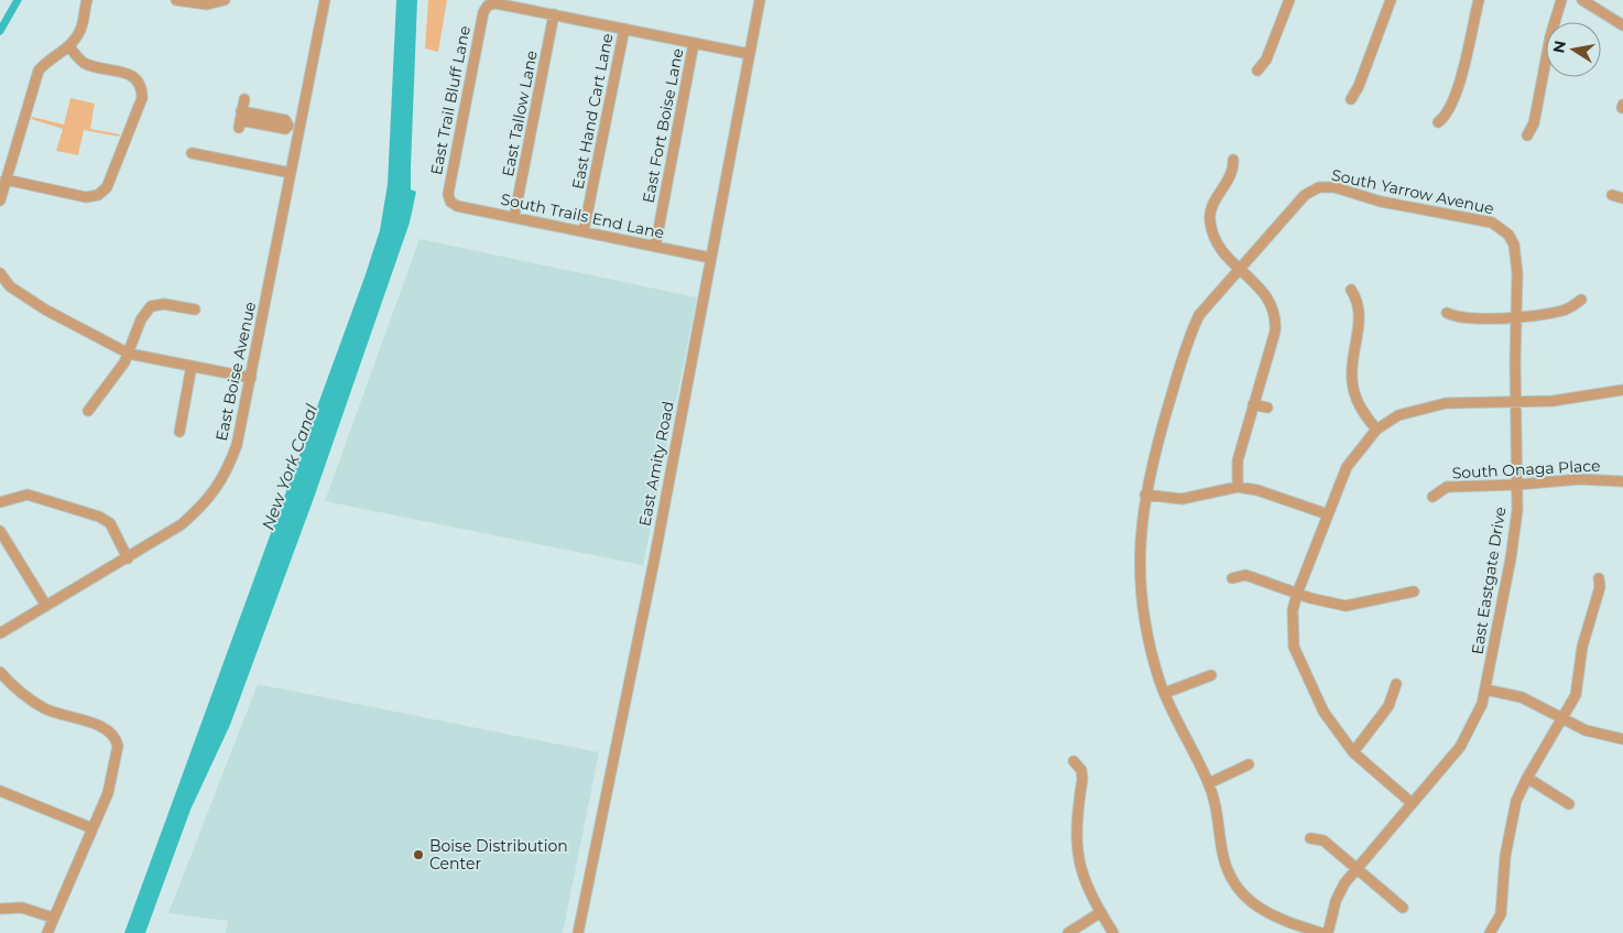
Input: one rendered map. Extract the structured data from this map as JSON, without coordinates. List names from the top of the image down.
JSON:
{
  "streets": {
    "street": [
      "East Trail Bluff Lane",
      "East Hand Cart Lane",
      "East Tallow Lane",
      "East Fort Boise Lane",
      "South Yarrow Avenue",
      "South Trails End Lane",
      "East Boise Avenue",
      "East Amity Road",
      "South Onaga Place",
      "East Eastgate Drive"
    ]
  },
  "crossings": [
    ["East Trail Bluff Lane", "East Tallow Lane"],
    ["East Trail Bluff Lane", "South Trails End Lane"],
    ["East Hand Cart Lane", "South Trails End Lane"],
    ["East Tallow Lane", "South Trails End Lane"],
    ["East Fort Boise Lane", "South Trails End Lane"],
    ["South Yarrow Avenue", "East Eastgate Drive"],
    ["South Trails End Lane", "East Amity Road"],
    ["South Onaga Place", "East Eastgate Drive"]
  ],
  "water": ["New York Canal"],
  "places": ["Boise Distribution Center"],
  "north": "left"
}
